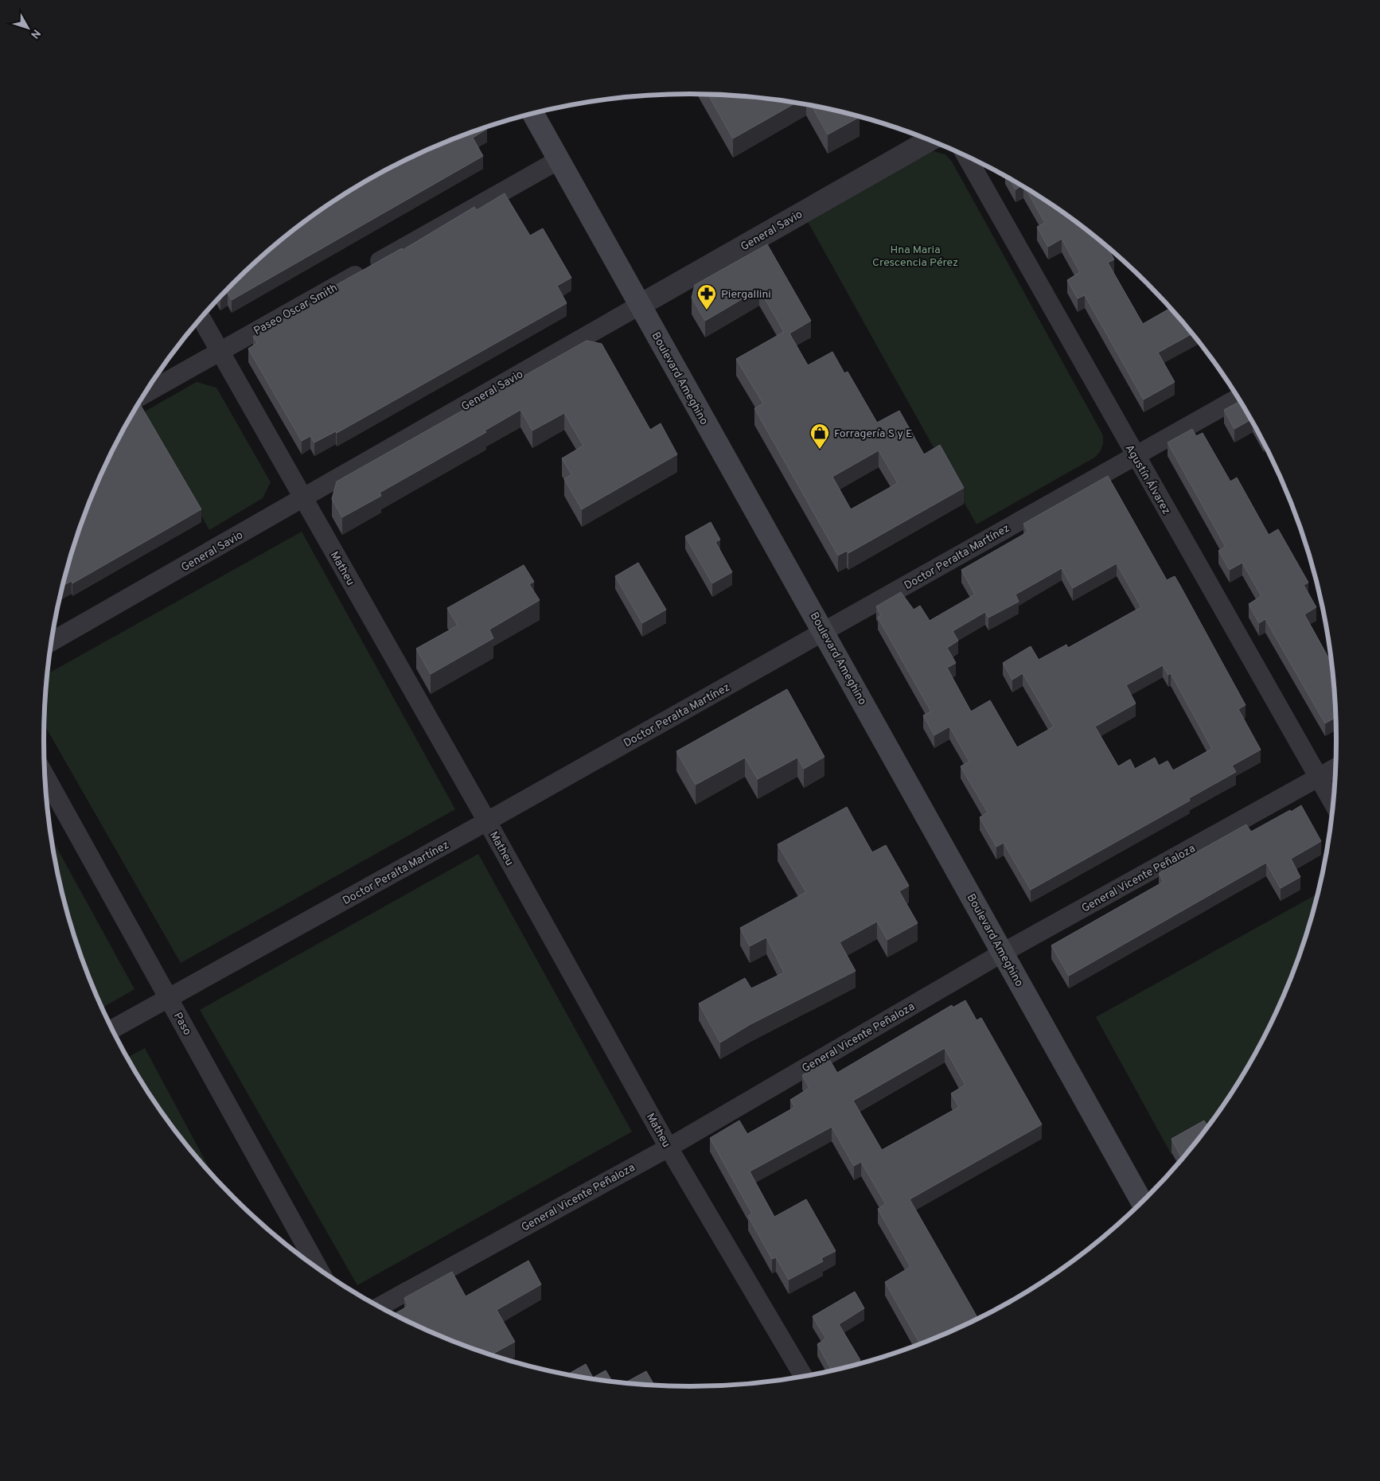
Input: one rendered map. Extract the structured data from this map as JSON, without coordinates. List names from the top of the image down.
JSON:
{
  "streets": {
    "main road": ["Boulevard Ameghino"],
    "street": [
      "General Savio",
      "Paseo Oscar Smith",
      "Agustín Álvarez",
      "Doctor Peralta Martínez",
      "Matheu",
      "General Vicente Peñaloza",
      "Paso"
    ]
  },
  "crossings": [
    ["General Savio", "Boulevard Ameghino"],
    ["General Savio", "Matheu"],
    ["Paseo Oscar Smith", "Boulevard Ameghino"],
    ["Paseo Oscar Smith", "Matheu"],
    ["Boulevard Ameghino", "Doctor Peralta Martínez"],
    ["Boulevard Ameghino", "General Vicente Peñaloza"],
    ["Agustín Álvarez", "Doctor Peralta Martínez"],
    ["Agustín Álvarez", "General Vicente Peñaloza"],
    ["Doctor Peralta Martínez", "Matheu"],
    ["Doctor Peralta Martínez", "Paso"],
    ["Matheu", "General Vicente Peñaloza"]
  ],
  "parks": ["Hna Maria Crescencia Pérez"],
  "places": {
    "pharmacy": ["Piergallini"],
    "shop": ["Forragería S y E"]
  },
  "north": "bottom right"
}
